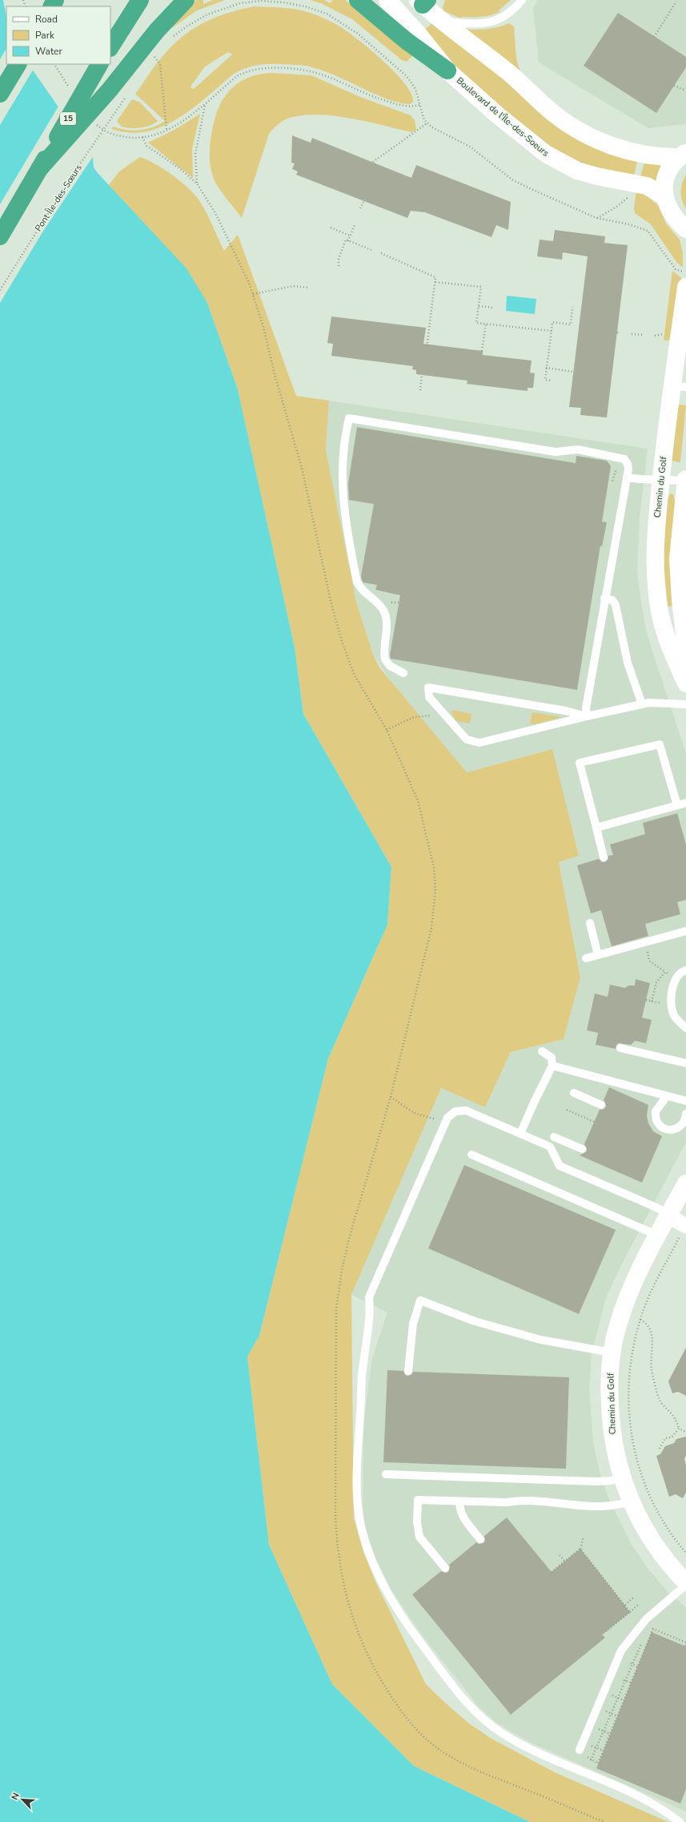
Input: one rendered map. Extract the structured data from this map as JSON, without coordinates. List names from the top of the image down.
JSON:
{
  "streets": {
    "highway": ["15"],
    "street": ["Boulevard de l'Île-des-Soeurs", "Chemin du Golf"],
    "path": ["Pont Île-des-Sœurs"]
  },
  "legend": ["Road", "Park", "Water"],
  "north": "top left"
}
